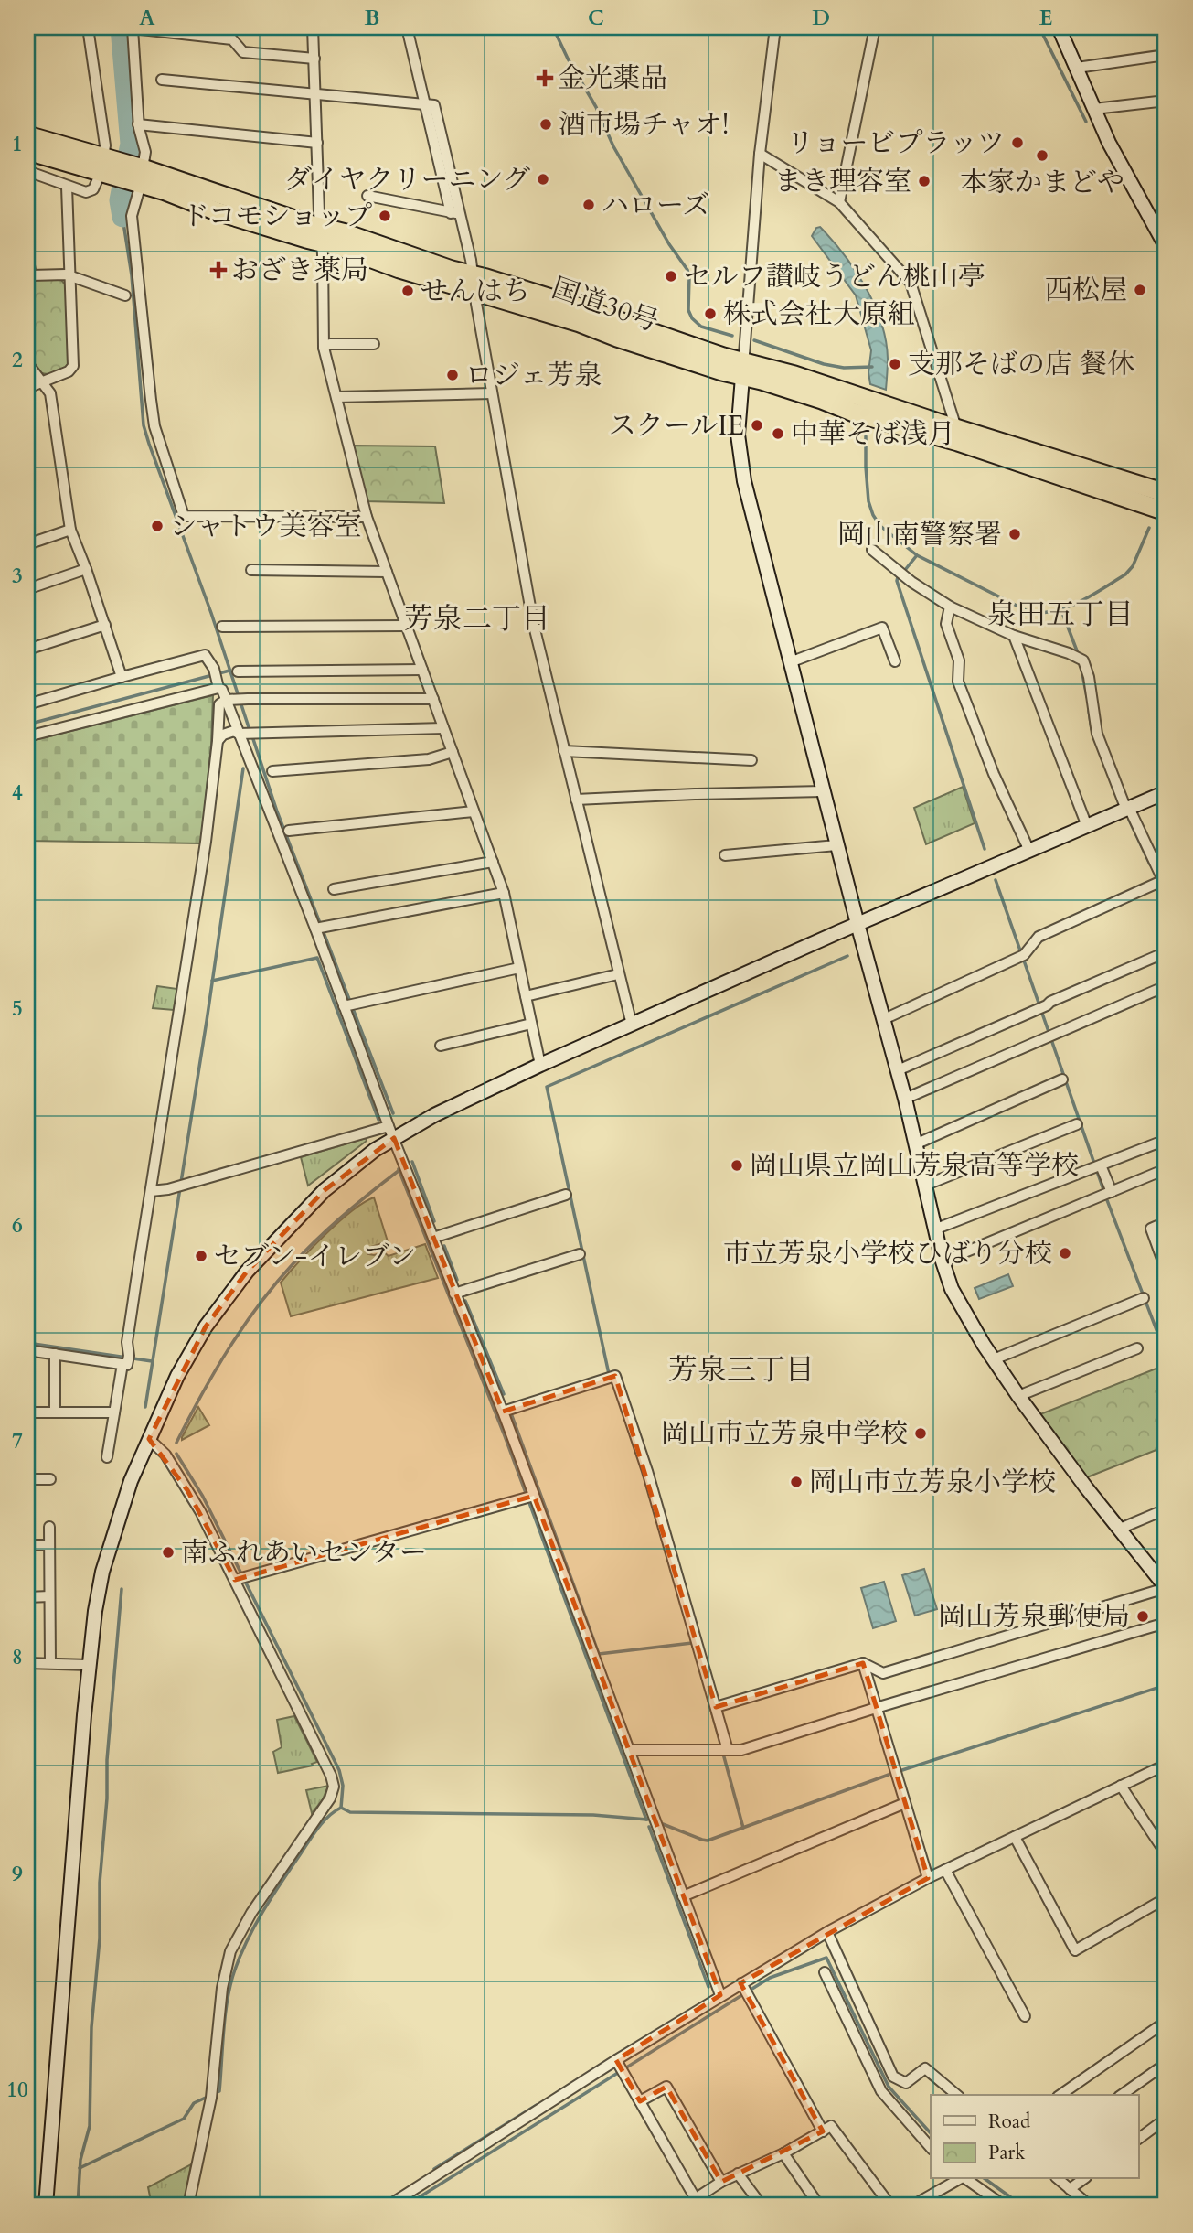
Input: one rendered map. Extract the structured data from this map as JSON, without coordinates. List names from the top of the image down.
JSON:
{
  "streets": {
    "highway": ["国道30号"]
  },
  "districts": ["泉田五丁目", "芳泉二丁目", "芳泉三丁目"],
  "places": {
    "health": ["金光薬品", "おざき薬局"],
    "other": [
      "酒市場チャオ!",
      "リョービプラッツ",
      "本家かまどや",
      "ダイヤクリーニング",
      "まき理容室",
      "ハローズ",
      "ドコモショップ",
      "セルフ讃岐うどん桃山亭",
      "西松屋",
      "せんはち",
      "株式会社大原組",
      "支那そばの店 餐休",
      "ロジェ芳泉",
      "スクールIE",
      "中華そば浅月",
      "シャトウ美容室",
      "岡山南警察署",
      "岡山県立岡山芳泉高等学校",
      "市立芳泉小学校ひばり分校",
      "セブン-イレブン",
      "岡山市立芳泉中学校",
      "岡山市立芳泉小学校",
      "南ふれあいセンター",
      "岡山芳泉郵便局"
    ]
  },
  "legend": ["Road", "Park"],
  "grid": {
    "columns": [
      "A",
      "B",
      "C",
      "D",
      "E"
    ],
    "rows": [
      "1",
      "2",
      "3",
      "4",
      "5",
      "6",
      "7",
      "8",
      "9",
      "10"
    ]
  }
}
